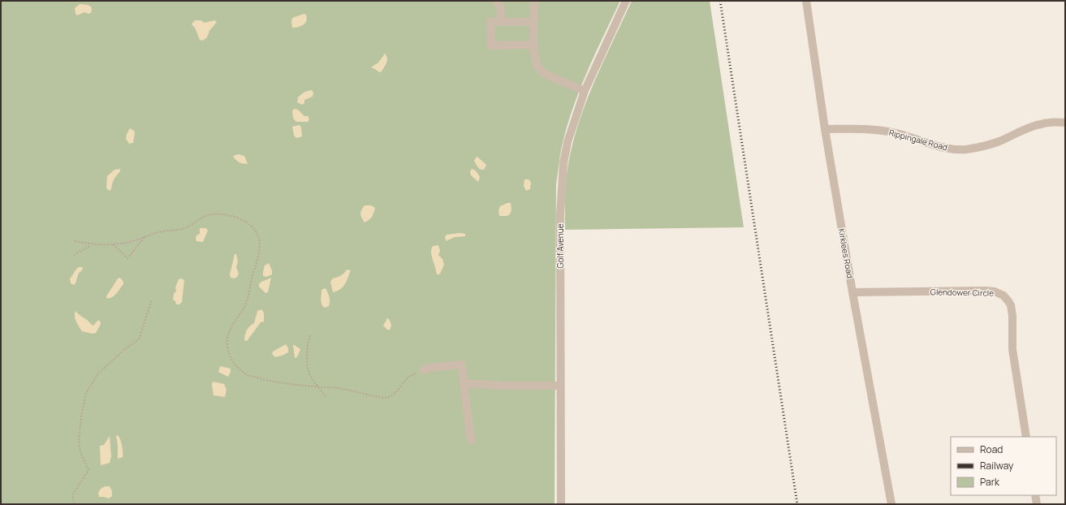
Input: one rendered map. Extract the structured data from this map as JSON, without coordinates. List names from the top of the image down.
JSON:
{
  "streets": {
    "street": [
      "Rippingale Road",
      "Golf Avenue",
      "Kirklees Road",
      "Glendower Circle"
    ]
  },
  "crossings": [
    ["Rippingale Road", "Kirklees Road"],
    ["Kirklees Road", "Glendower Circle"]
  ],
  "legend": ["Road", "Railway", "Park"]
}
